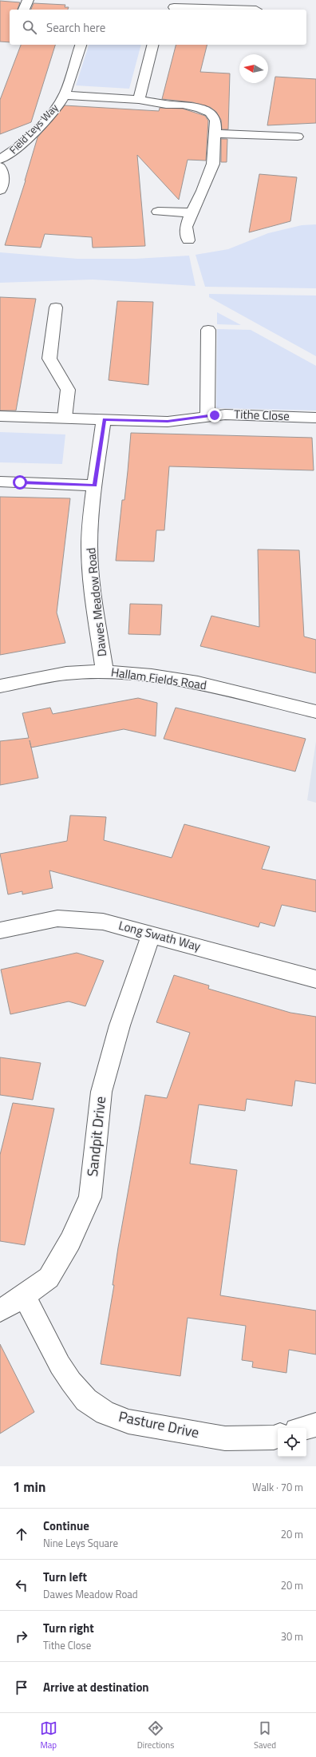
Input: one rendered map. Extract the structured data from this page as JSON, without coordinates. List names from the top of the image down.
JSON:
{
  "streets": {
    "street": [
      "Field Leys Way",
      "Tithe Close",
      "Dawes Meadow Road",
      "Hallam Fields Road",
      "Long Swath Way",
      "Sandpit Drive",
      "Pasture Drive"
    ]
  },
  "crossings": [
    ["Tithe Close", "Dawes Meadow Road"],
    ["Dawes Meadow Road", "Hallam Fields Road"],
    ["Long Swath Way", "Sandpit Drive"],
    ["Sandpit Drive", "Pasture Drive"]
  ],
  "north": "left",
  "page": {
    "search": "Search here",
    "heading": ["1 min", "Walk · 70 m"],
    "list": [
      ["Continue", "Nine Leys Square", "20 m"],
      ["Turn left", "Dawes Meadow Road", "20 m"],
      ["Turn right", "Tithe Close", "30 m"],
      "Arrive at destination"
    ],
    "nav": ["Map", "Directions", "Saved"]
  }
}
